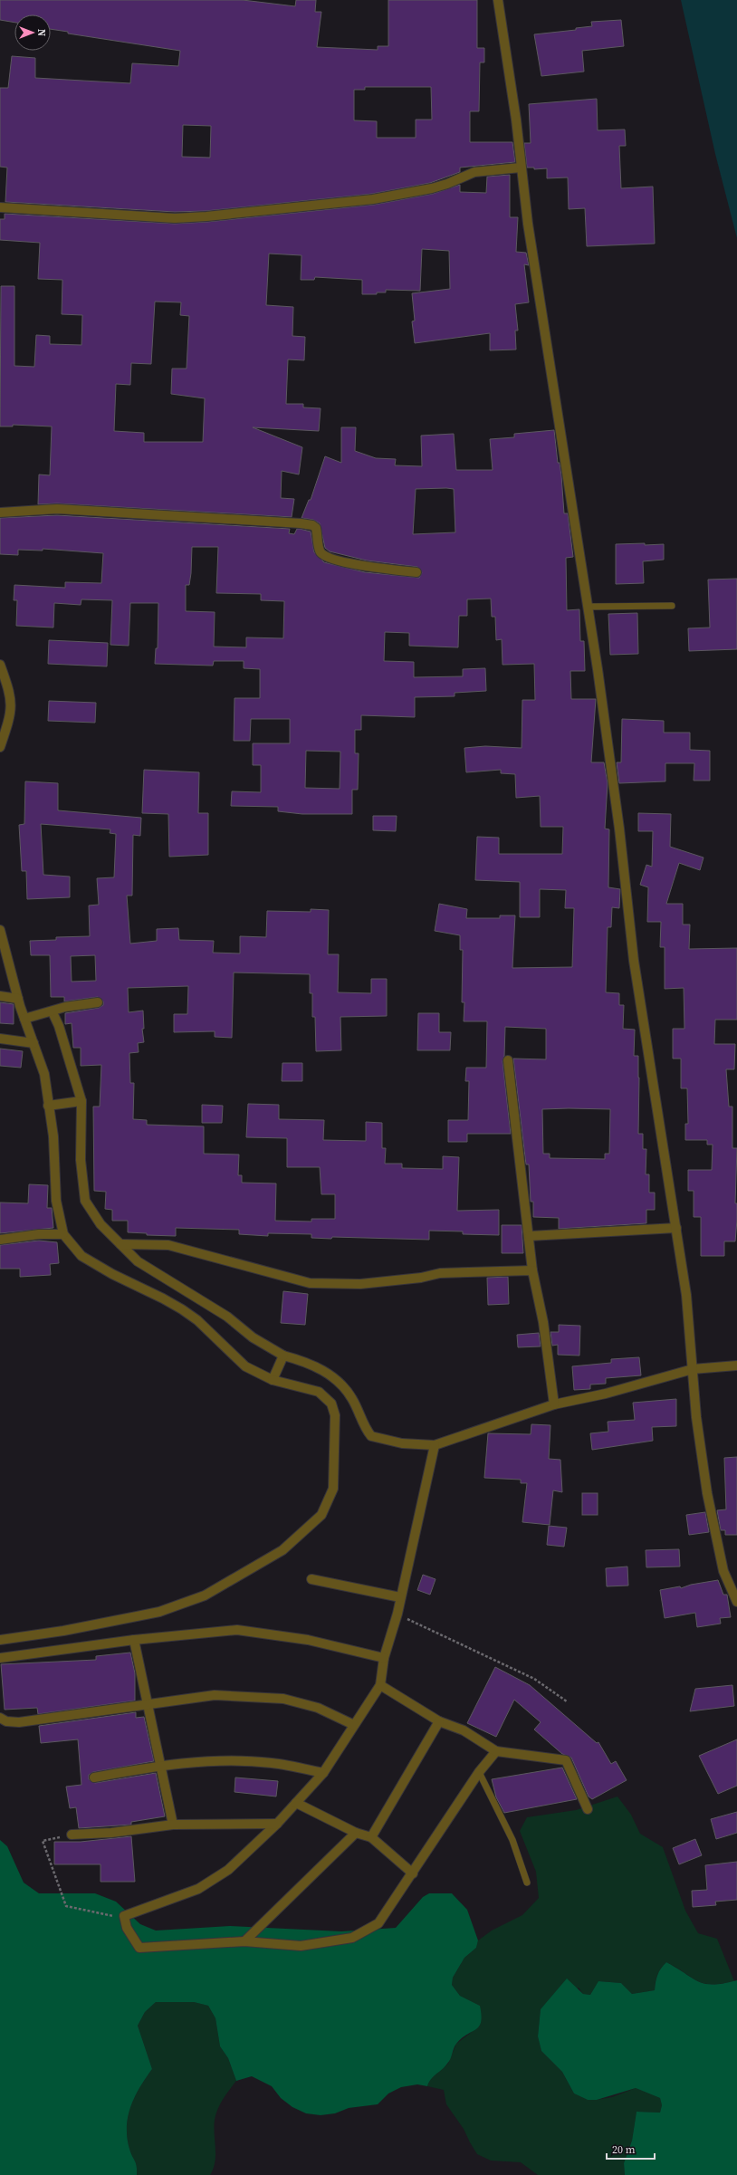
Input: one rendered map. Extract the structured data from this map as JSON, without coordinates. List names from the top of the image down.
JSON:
{
  "scale_bar": "20 m",
  "north": "right"
}
